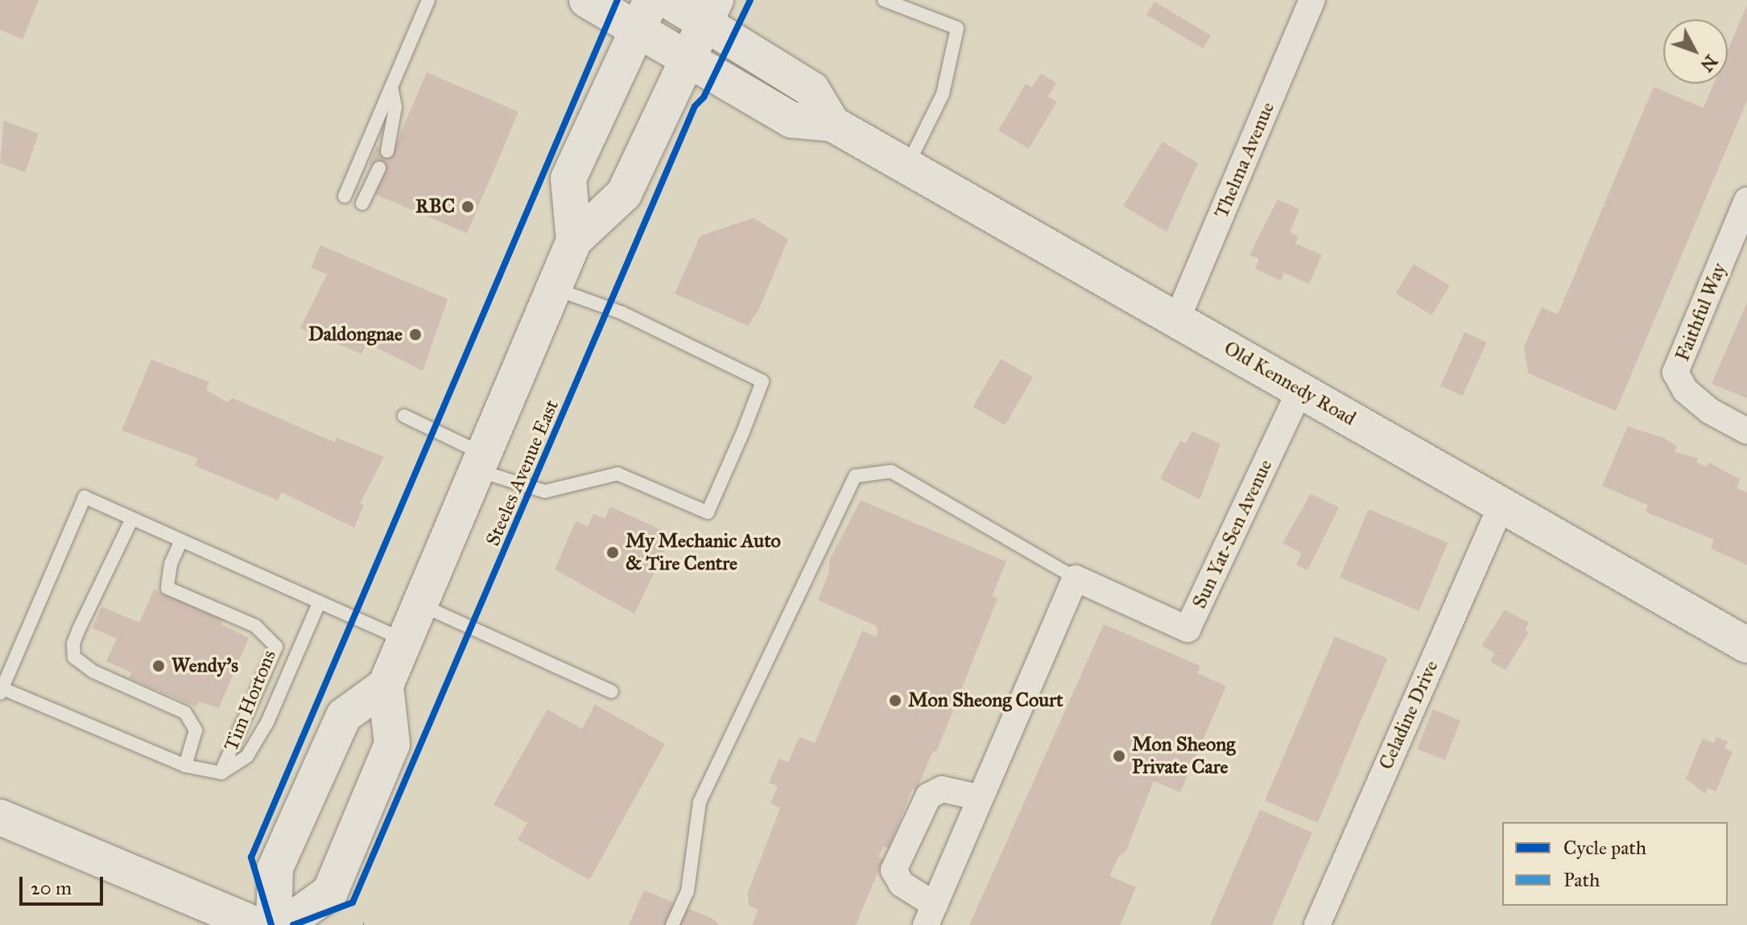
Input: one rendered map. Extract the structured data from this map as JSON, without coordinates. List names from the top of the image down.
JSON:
{
  "streets": {
    "main road": ["Old Kennedy Road"],
    "street": [
      "Thelma Avenue",
      "Faithful Way",
      "Sun Yat-Sen Avenue",
      "Celadine Drive"
    ],
    "lane": ["Tim Hortons"],
    "cycle path": ["Steeles Avenue East"]
  },
  "crossings": [
    ["Thelma Avenue", "Old Kennedy Road"],
    ["Old Kennedy Road", "Sun Yat-Sen Avenue"],
    ["Old Kennedy Road", "Celadine Drive"]
  ],
  "places": [
    "RBC",
    "Daldongnae",
    "My Mechanic Auto & Tire Centre",
    "Wendy's",
    "Mon Sheong Court",
    "Mon Sheong Private Care"
  ],
  "legend": ["Cycle path", "Path"],
  "scale_bar": "20 m",
  "north": "bottom right"
}
